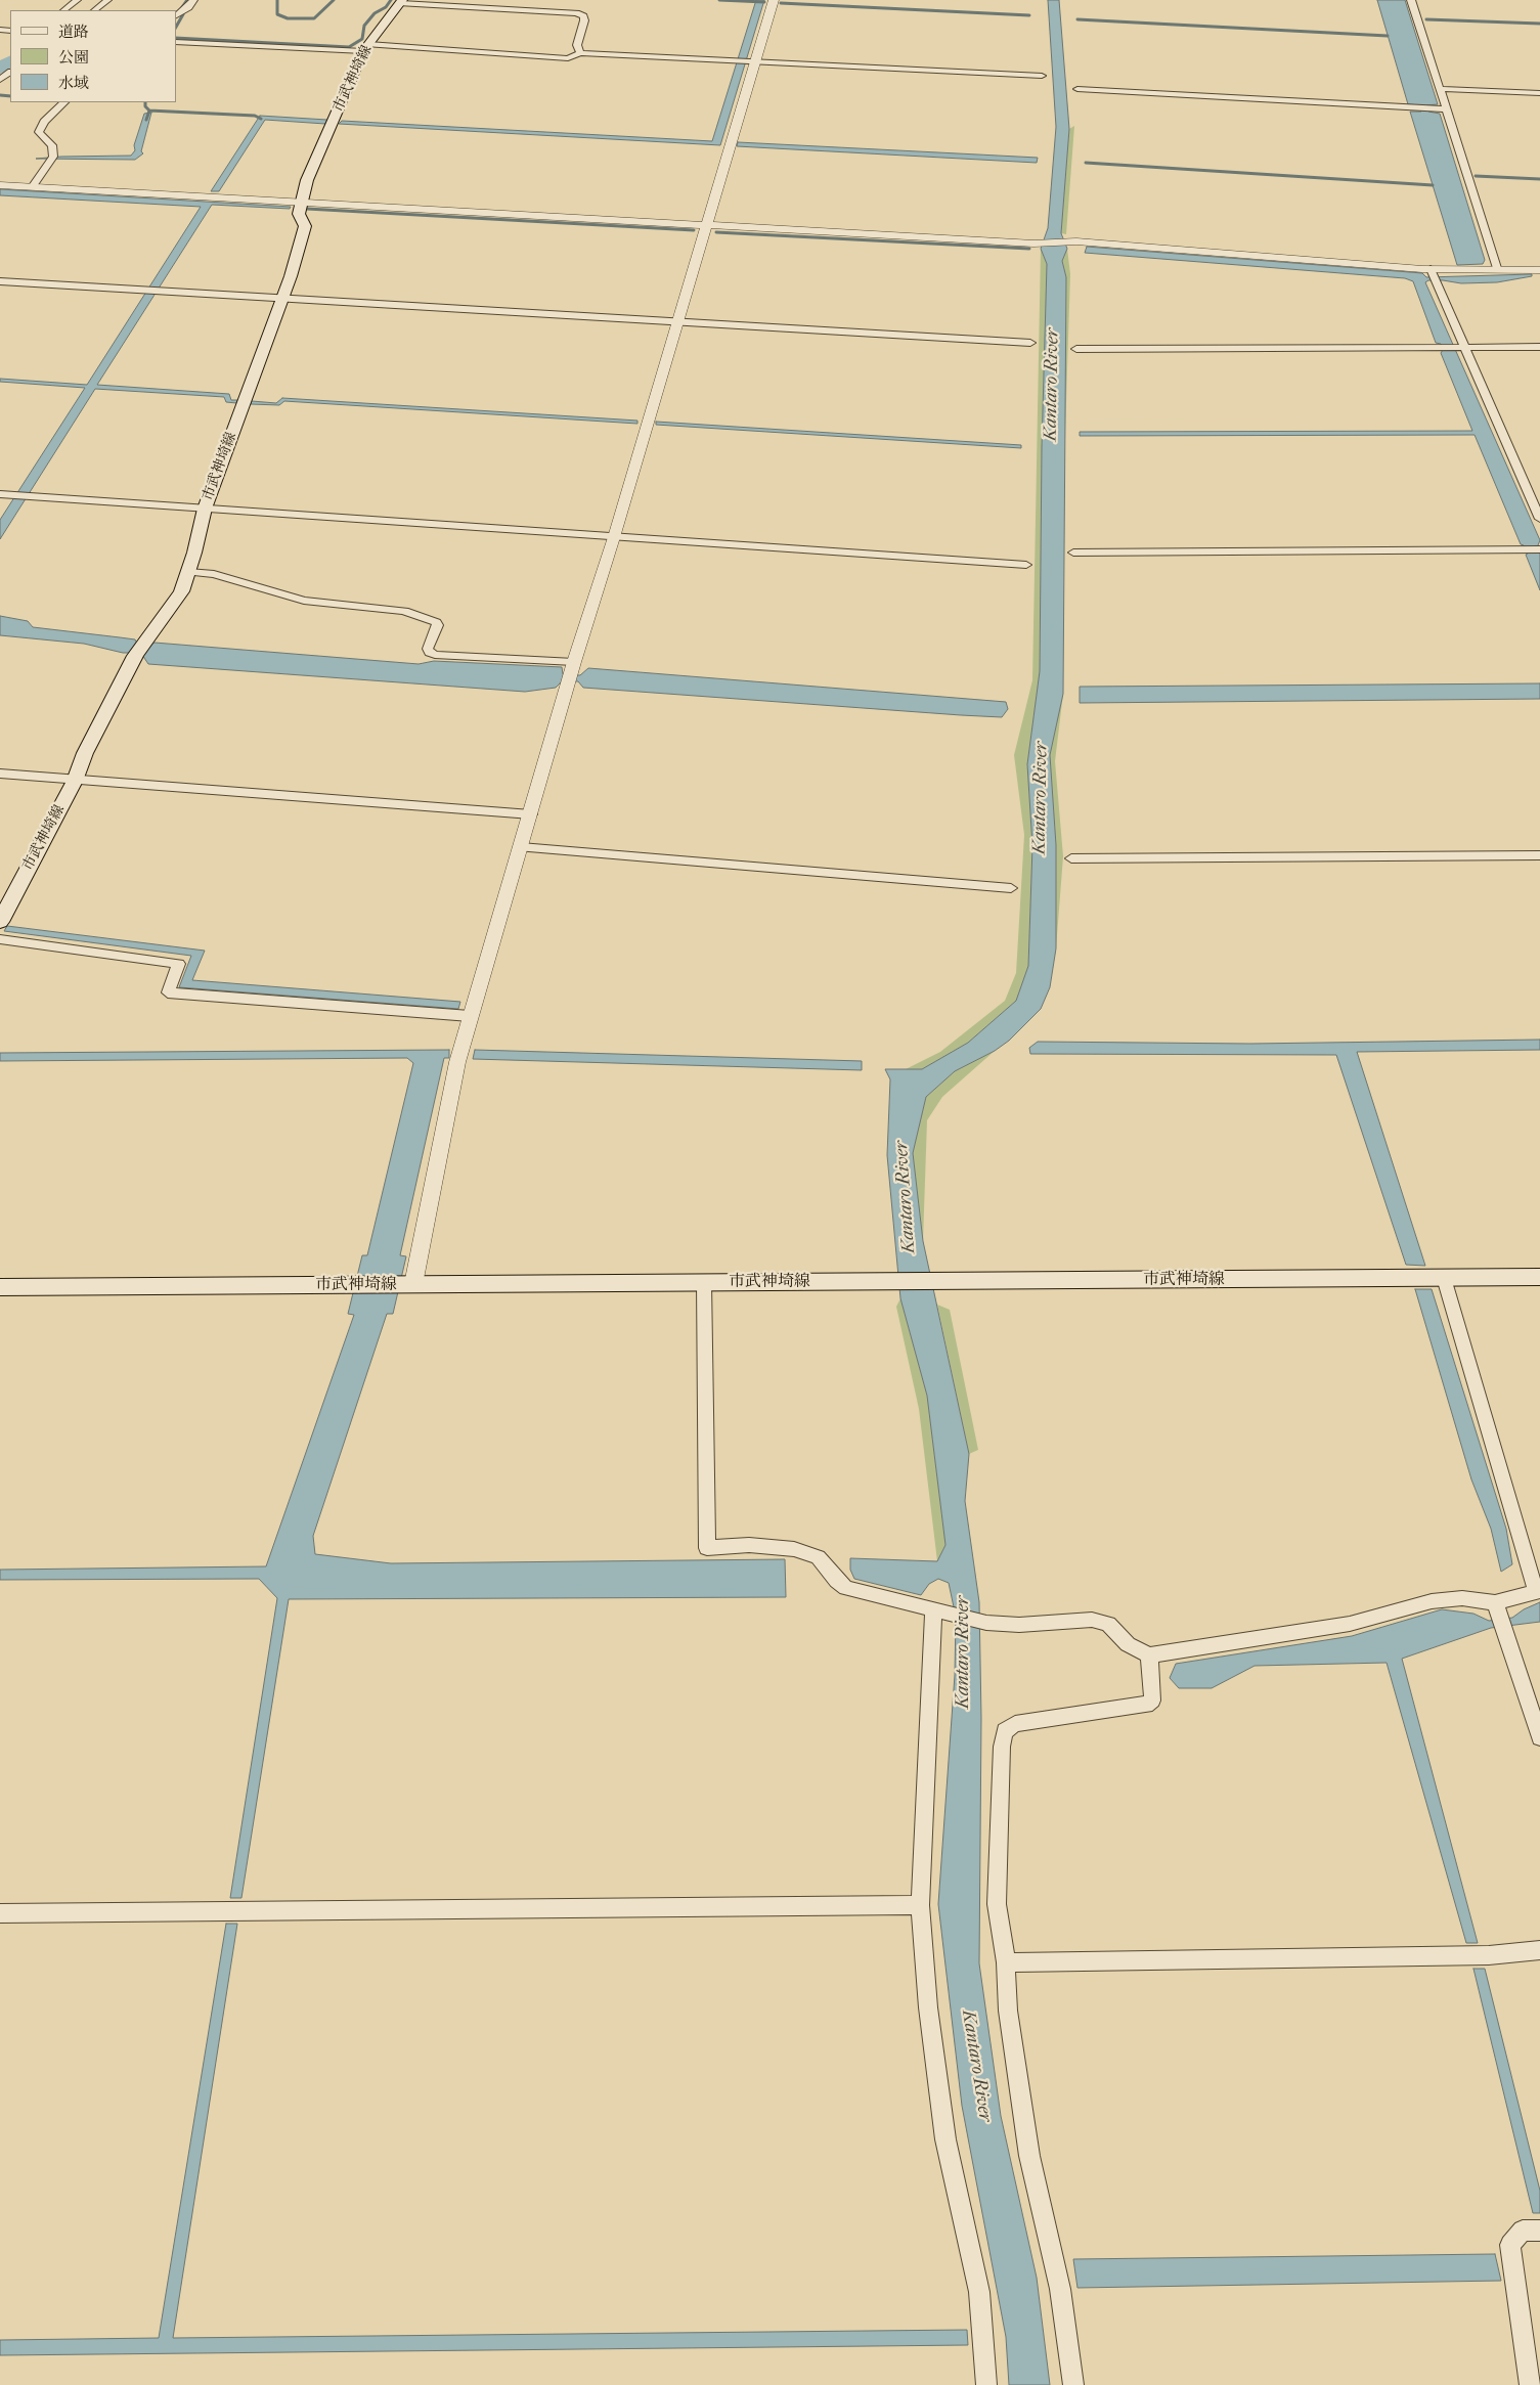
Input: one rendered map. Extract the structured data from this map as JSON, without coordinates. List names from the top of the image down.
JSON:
{
  "streets": {
    "main road": ["市武神埼線"]
  },
  "water": ["Kantaro River"],
  "legend": ["道路", "公園", "水域"]
}
